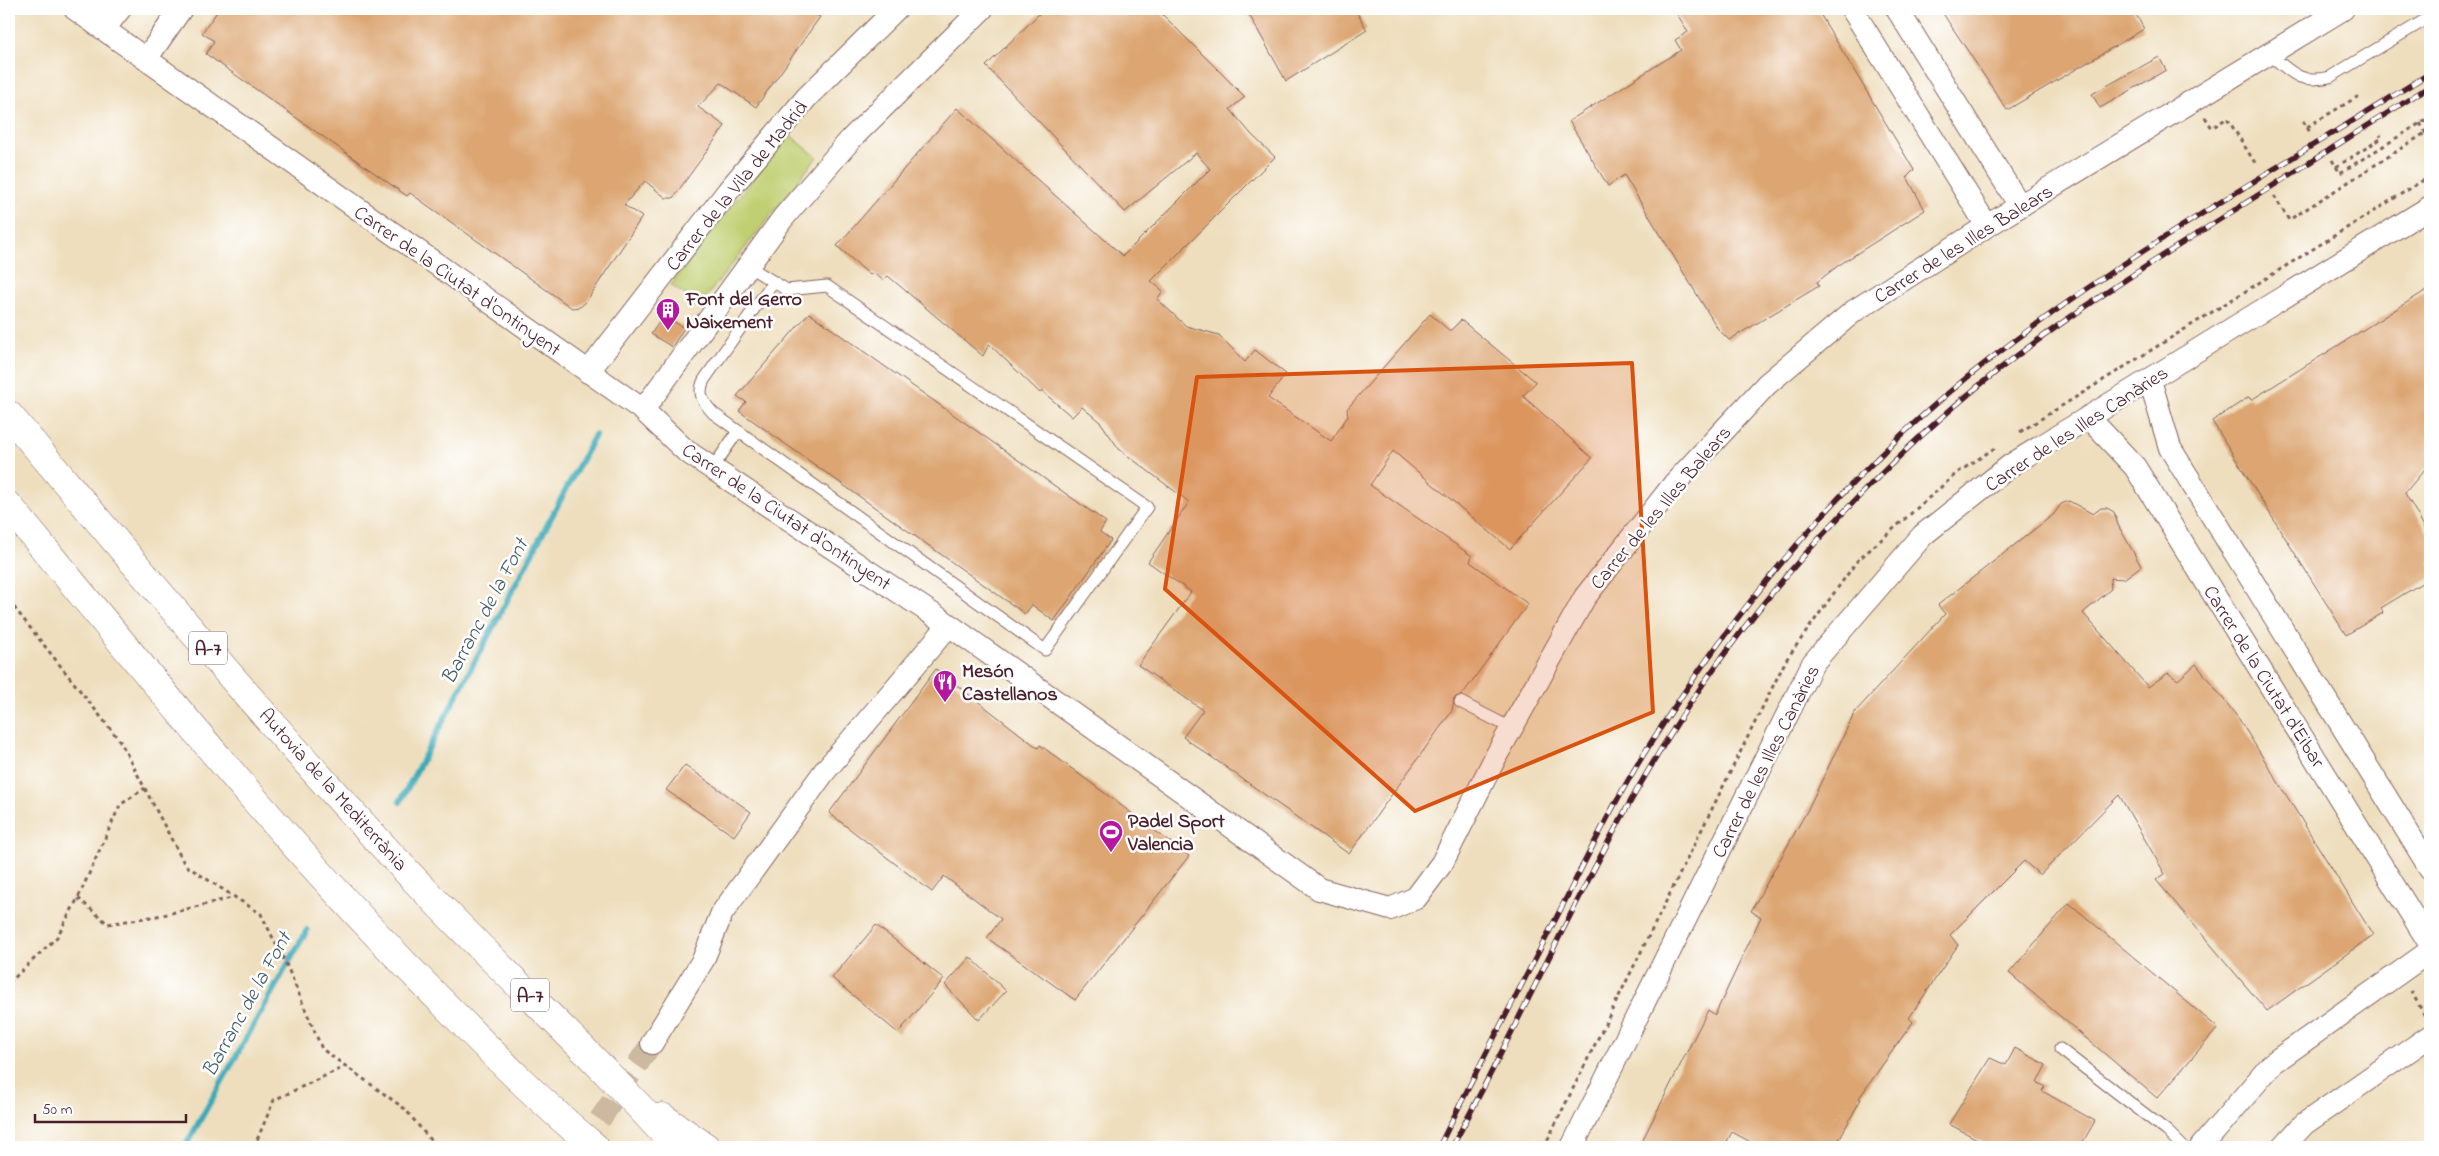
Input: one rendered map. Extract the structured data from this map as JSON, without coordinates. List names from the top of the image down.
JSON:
{
  "streets": {
    "highway": ["A-7", "Autovia de la Mediterrània"],
    "street": [
      "Carrer de la Vila de Madrid",
      "Carrer de les Illes Balears",
      "Carrer de la Ciutat d'Ontinyent",
      "Carrer de les Illes Canàries",
      "Carrer de la Ciutat d'Eibar"
    ]
  },
  "crossings": [
    ["Carrer de la Vila de Madrid", "Carrer de la Ciutat d'Ontinyent"],
    ["Carrer de les Illes Balears", "Carrer de la Ciutat d'Ontinyent"],
    ["Carrer de les Illes Canàries", "Carrer de la Ciutat d'Eibar"]
  ],
  "water": ["Barranc de la Font"],
  "places": {
    "building": ["Font del Gerro Naixement"],
    "restaurant": ["Mesón Castellanos"],
    "sports": ["Padel Sport Valencia"]
  },
  "scale_bar": "50 m"
}
